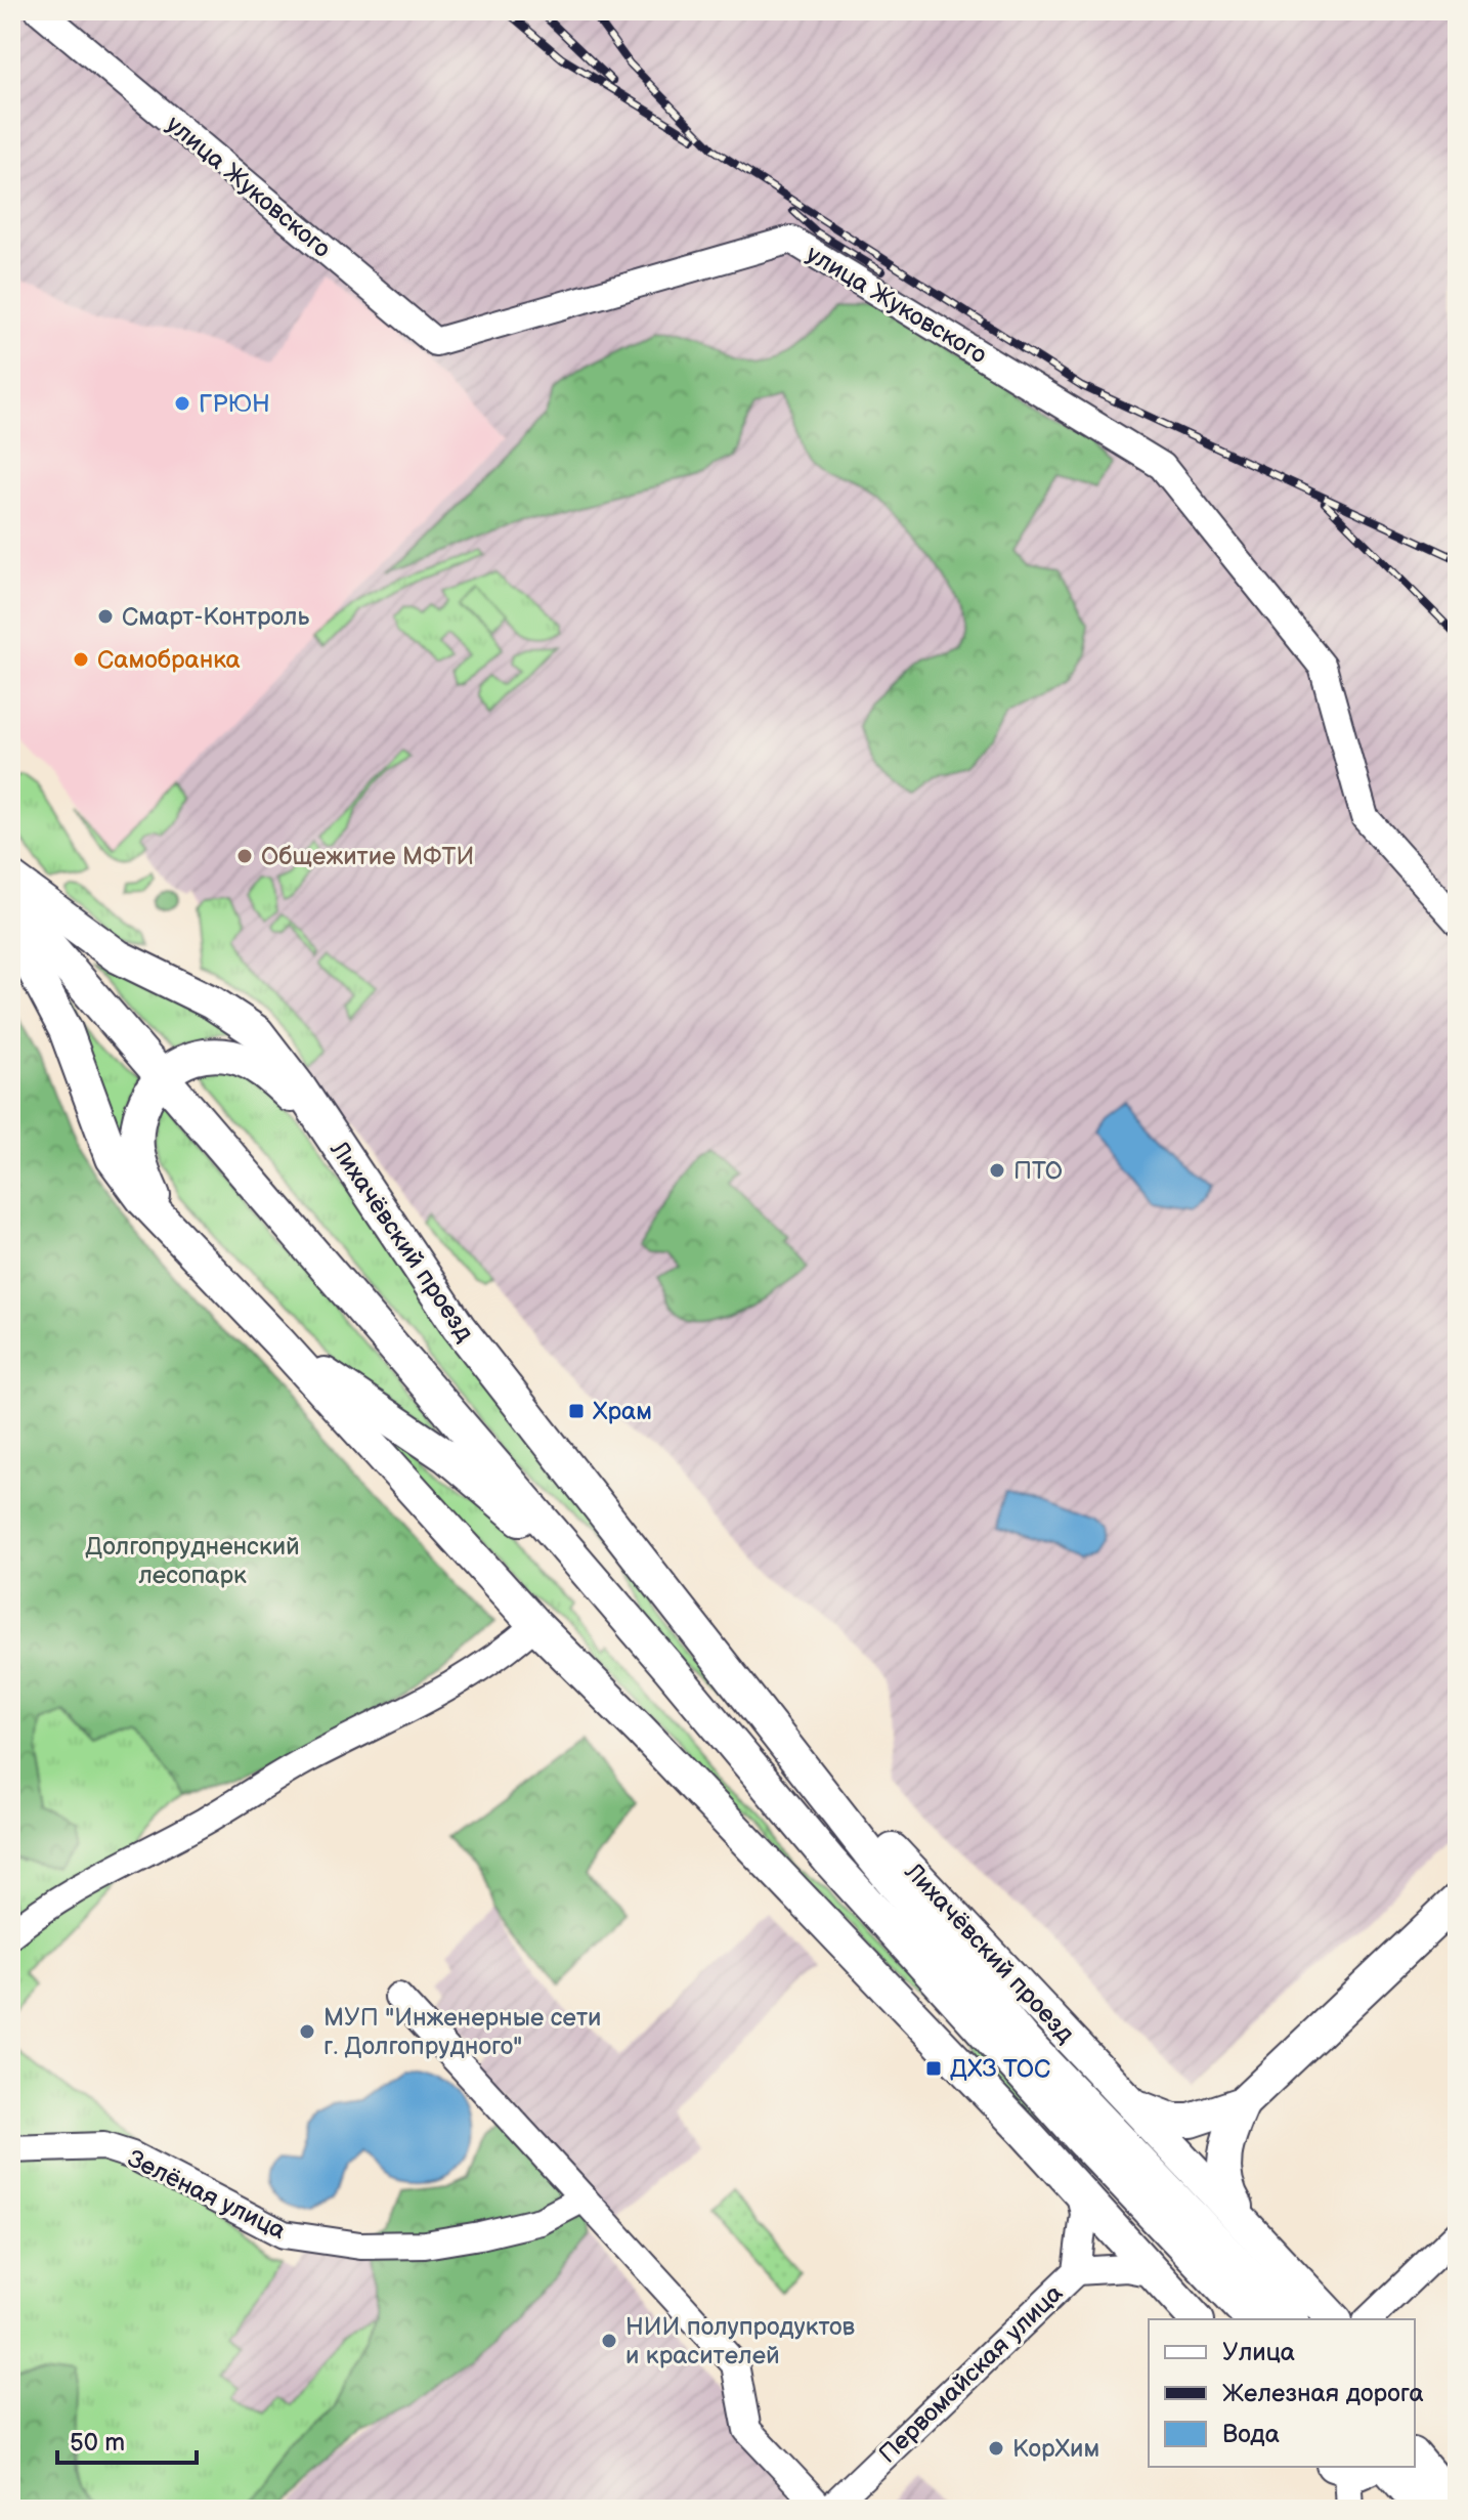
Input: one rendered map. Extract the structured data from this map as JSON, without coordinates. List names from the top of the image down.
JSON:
{
  "streets": {
    "main road": ["Лихачёвский проезд"],
    "street": ["улица Жуковского", "Зелёная улица", "Первомайская улица"]
  },
  "parks": ["Долгопрудненский лесопарк"],
  "places": {
    "other": [
      "ГРЮН",
      "Смарт-Контроль",
      "Самобранка",
      "Общежитие МФТИ",
      "ПТО",
      "МУП \"Инженерные сети г. Долгопрудного\"",
      "НИИ полупродуктов и красителей",
      "КорХим"
    ],
    "transit": ["Храм", "ДХЗ ТОС"]
  },
  "legend": ["Улица", "Железная дорога", "Вода"],
  "scale_bar": "50 m"
}
